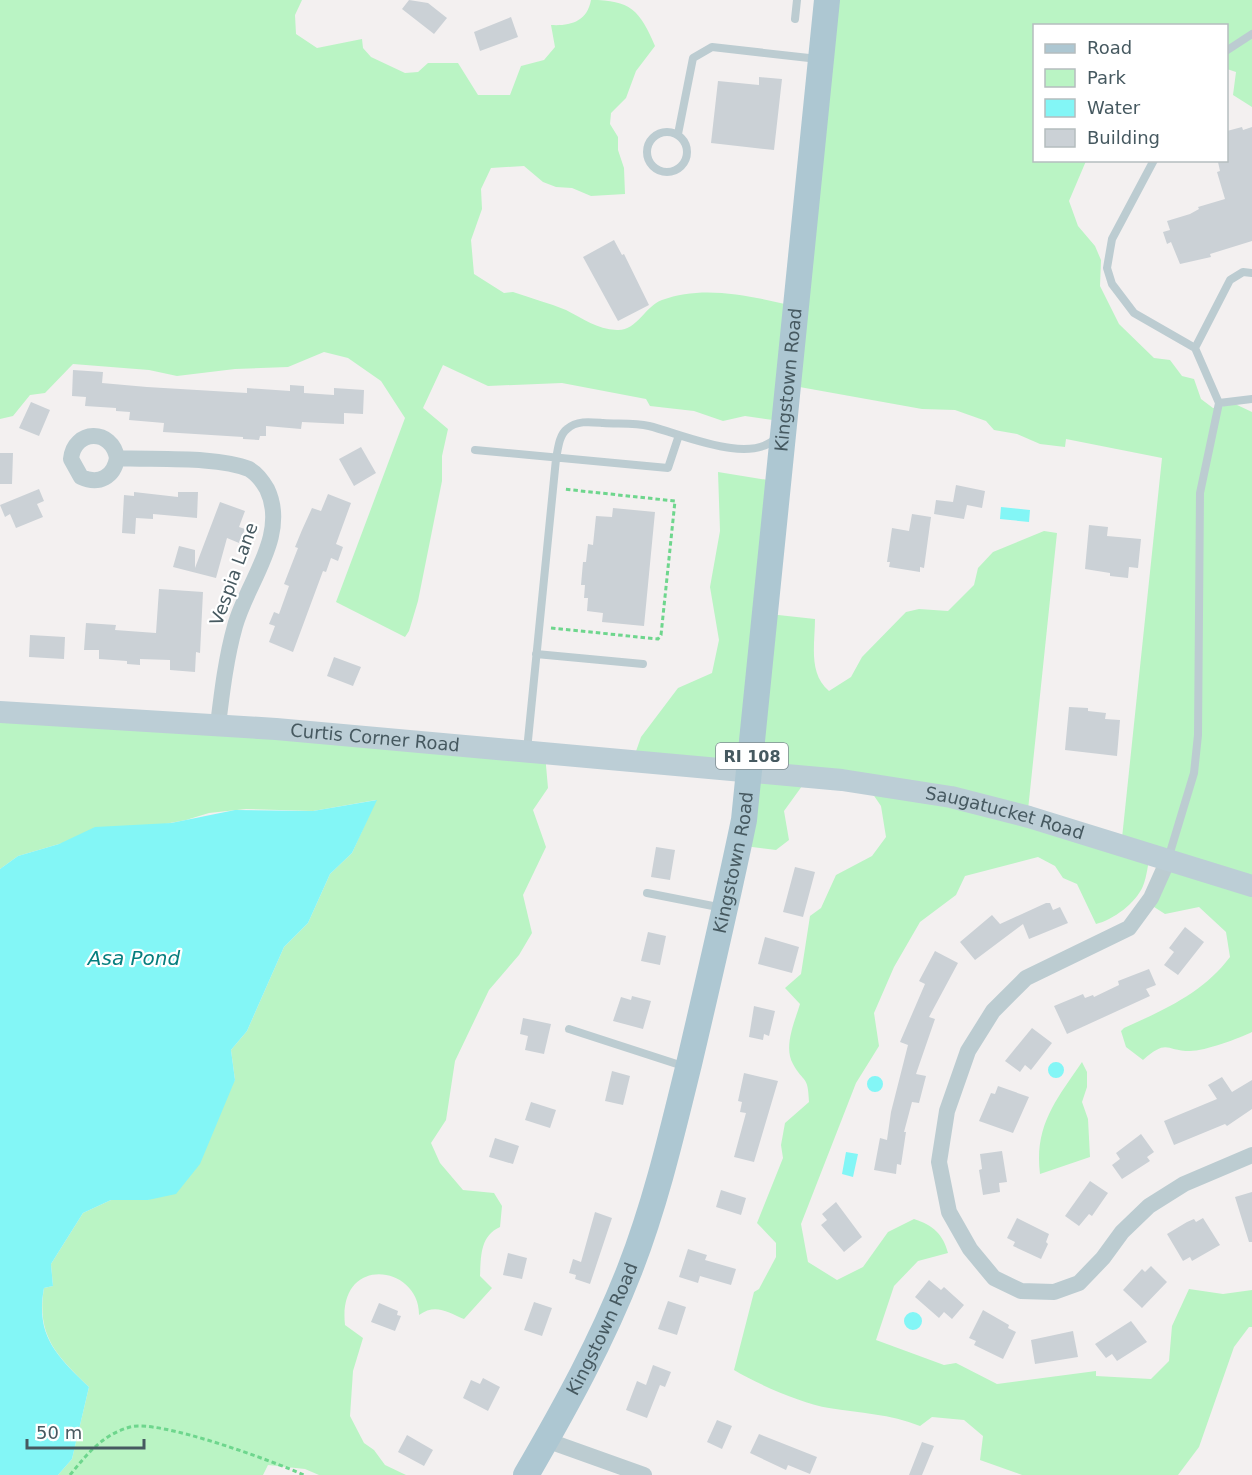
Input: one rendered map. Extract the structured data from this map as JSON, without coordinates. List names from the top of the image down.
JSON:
{
  "streets": {
    "main road": ["Kingstown Road", "RI 108"],
    "street": ["Vespia Lane", "Curtis Corner Road", "Saugatucket Road"]
  },
  "crossings": [
    ["Kingstown Road", "Curtis Corner Road"],
    ["Kingstown Road", "Saugatucket Road"],
    ["Vespia Lane", "Curtis Corner Road"],
    ["Curtis Corner Road", "Saugatucket Road"]
  ],
  "water": ["Asa Pond"],
  "legend": [
    "Road",
    "Park",
    "Water",
    "Building"
  ],
  "scale_bar": "50 m"
}
